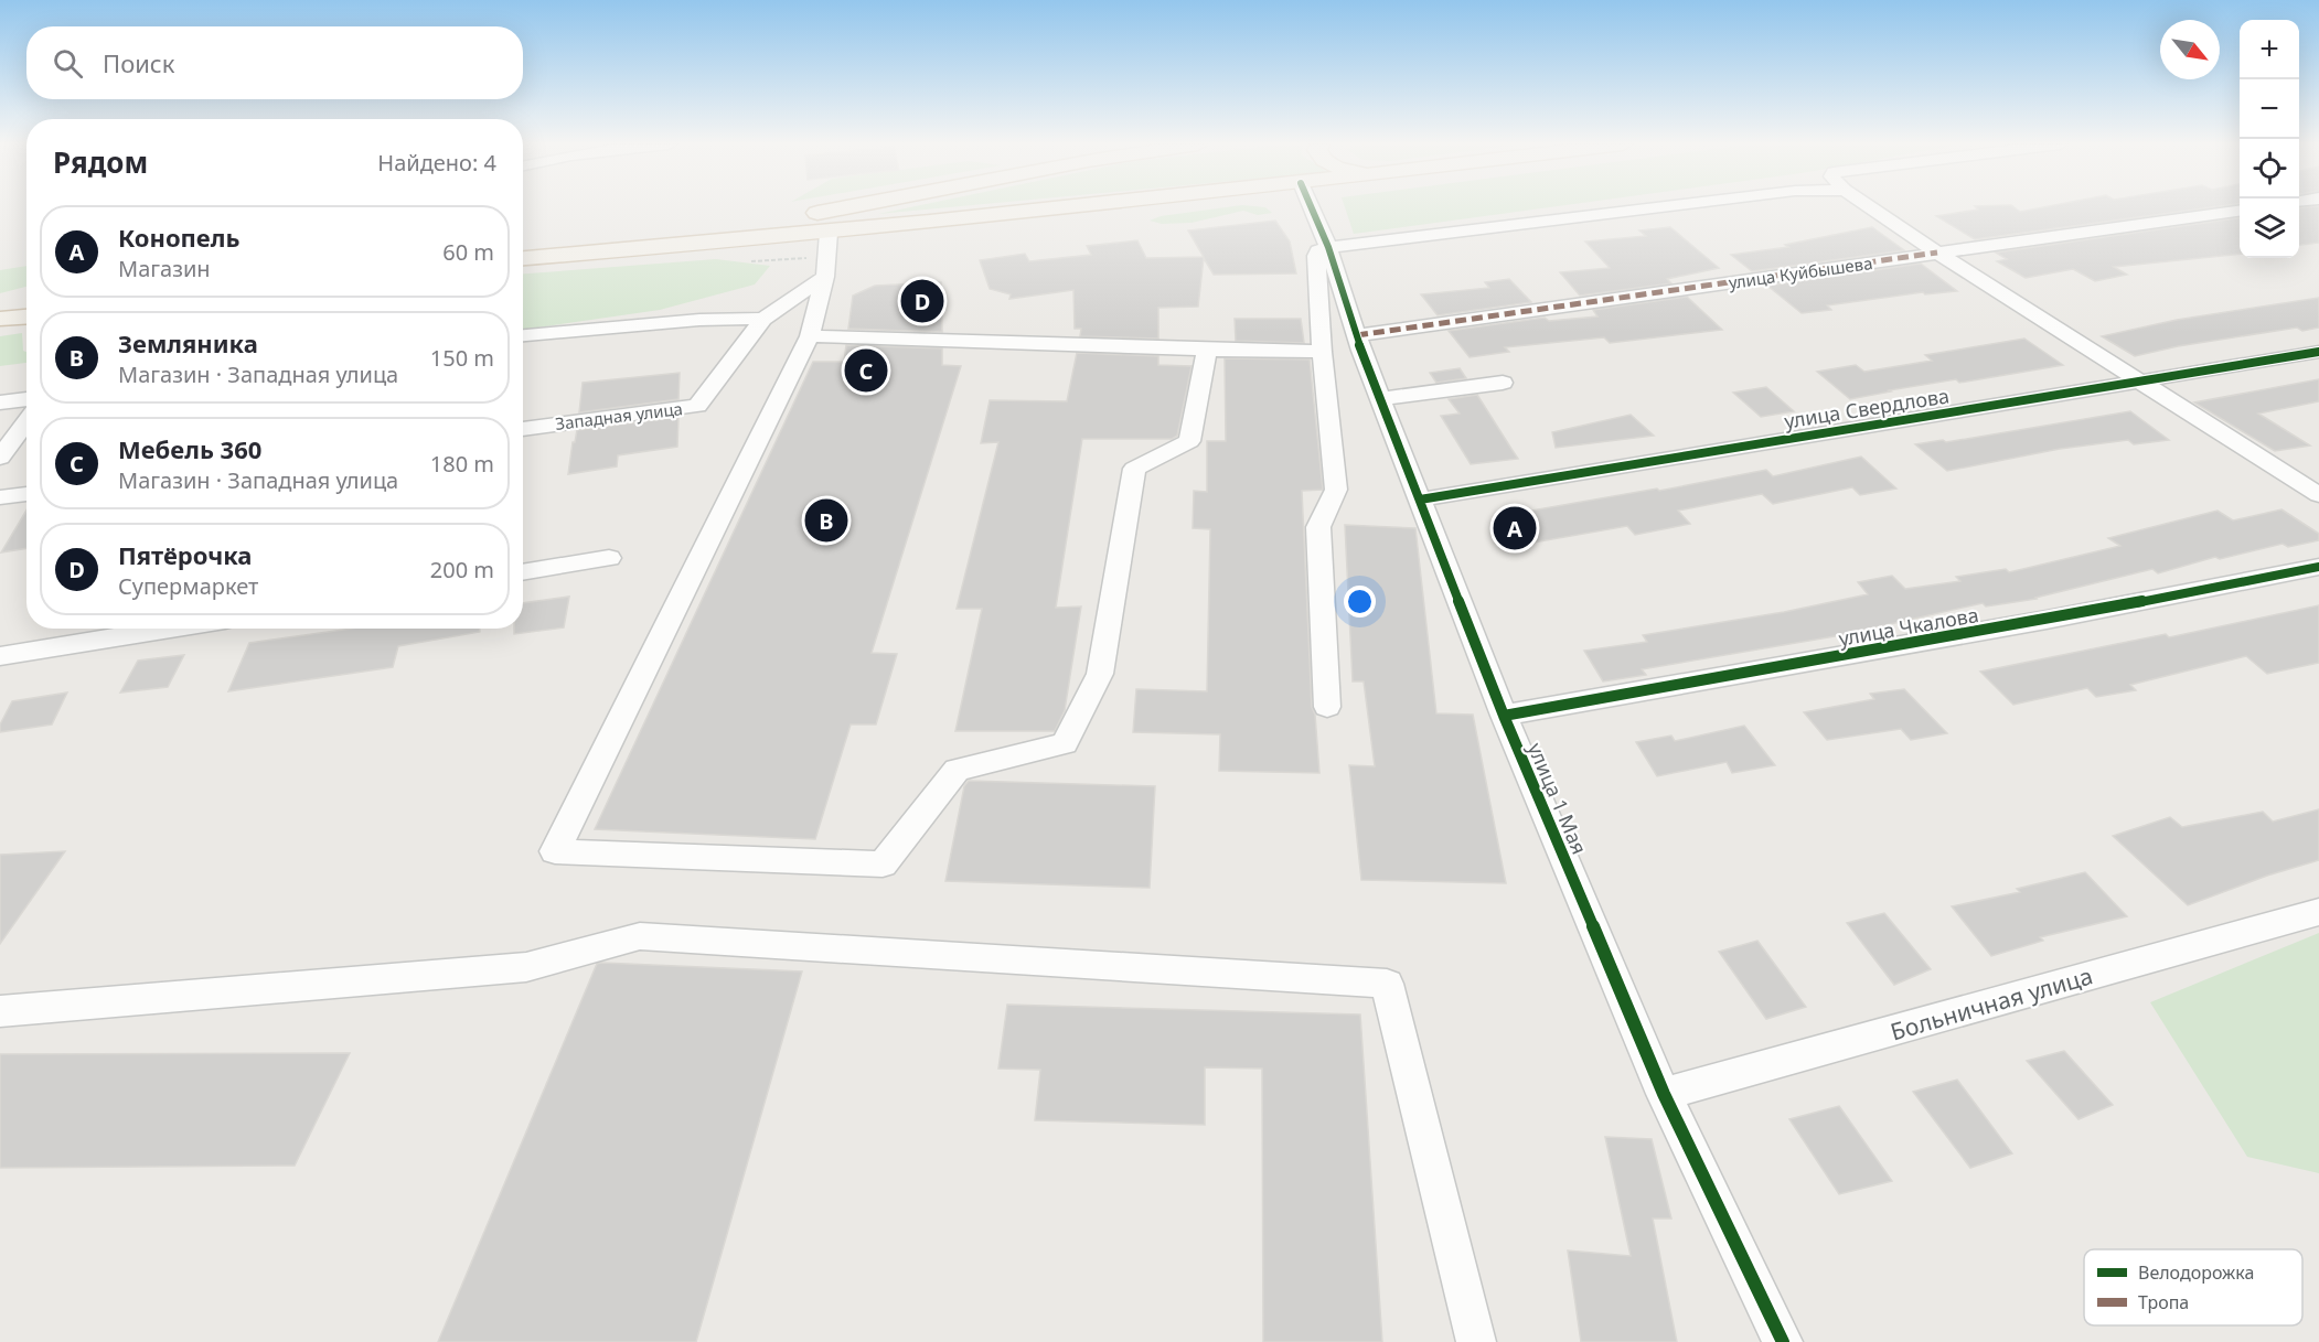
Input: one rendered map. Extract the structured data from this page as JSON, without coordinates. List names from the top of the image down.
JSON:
{
  "streets": {
    "street": [
      "улица Куйбышева",
      "улица Свердлова",
      "Западная улица",
      "улица Чкалова",
      "улица 1 Мая",
      "Больничная улица"
    ]
  },
  "crossings": [
    ["улица Куйбышева", "улица 1 Мая"],
    ["улица Свердлова", "улица 1 Мая"],
    ["улица Чкалова", "улица 1 Мая"],
    ["улица 1 Мая", "Больничная улица"]
  ],
  "legend": ["Велодорожка", "Тропа"],
  "north": "bottom right",
  "page": {
    "map_buttons": ["+", "−"],
    "search": "Поиск",
    "heading": ["Рядом", "Найдено: 4"],
    "list": [
      {
        "mark": "A",
        "name": "Конопель",
        "note": "Магазин",
        "value": "60 m"
      },
      {
        "mark": "B",
        "name": "Земляника",
        "note": "Магазин · Западная улица",
        "value": "150 m"
      },
      {
        "mark": "C",
        "name": "Мебель 360",
        "note": "Магазин · Западная улица",
        "value": "180 m"
      },
      {
        "mark": "D",
        "name": "Пятёрочка",
        "note": "Супермаркет",
        "value": "200 m"
      }
    ],
    "pins": [
      "D",
      "C",
      "B",
      "A"
    ]
  }
}
